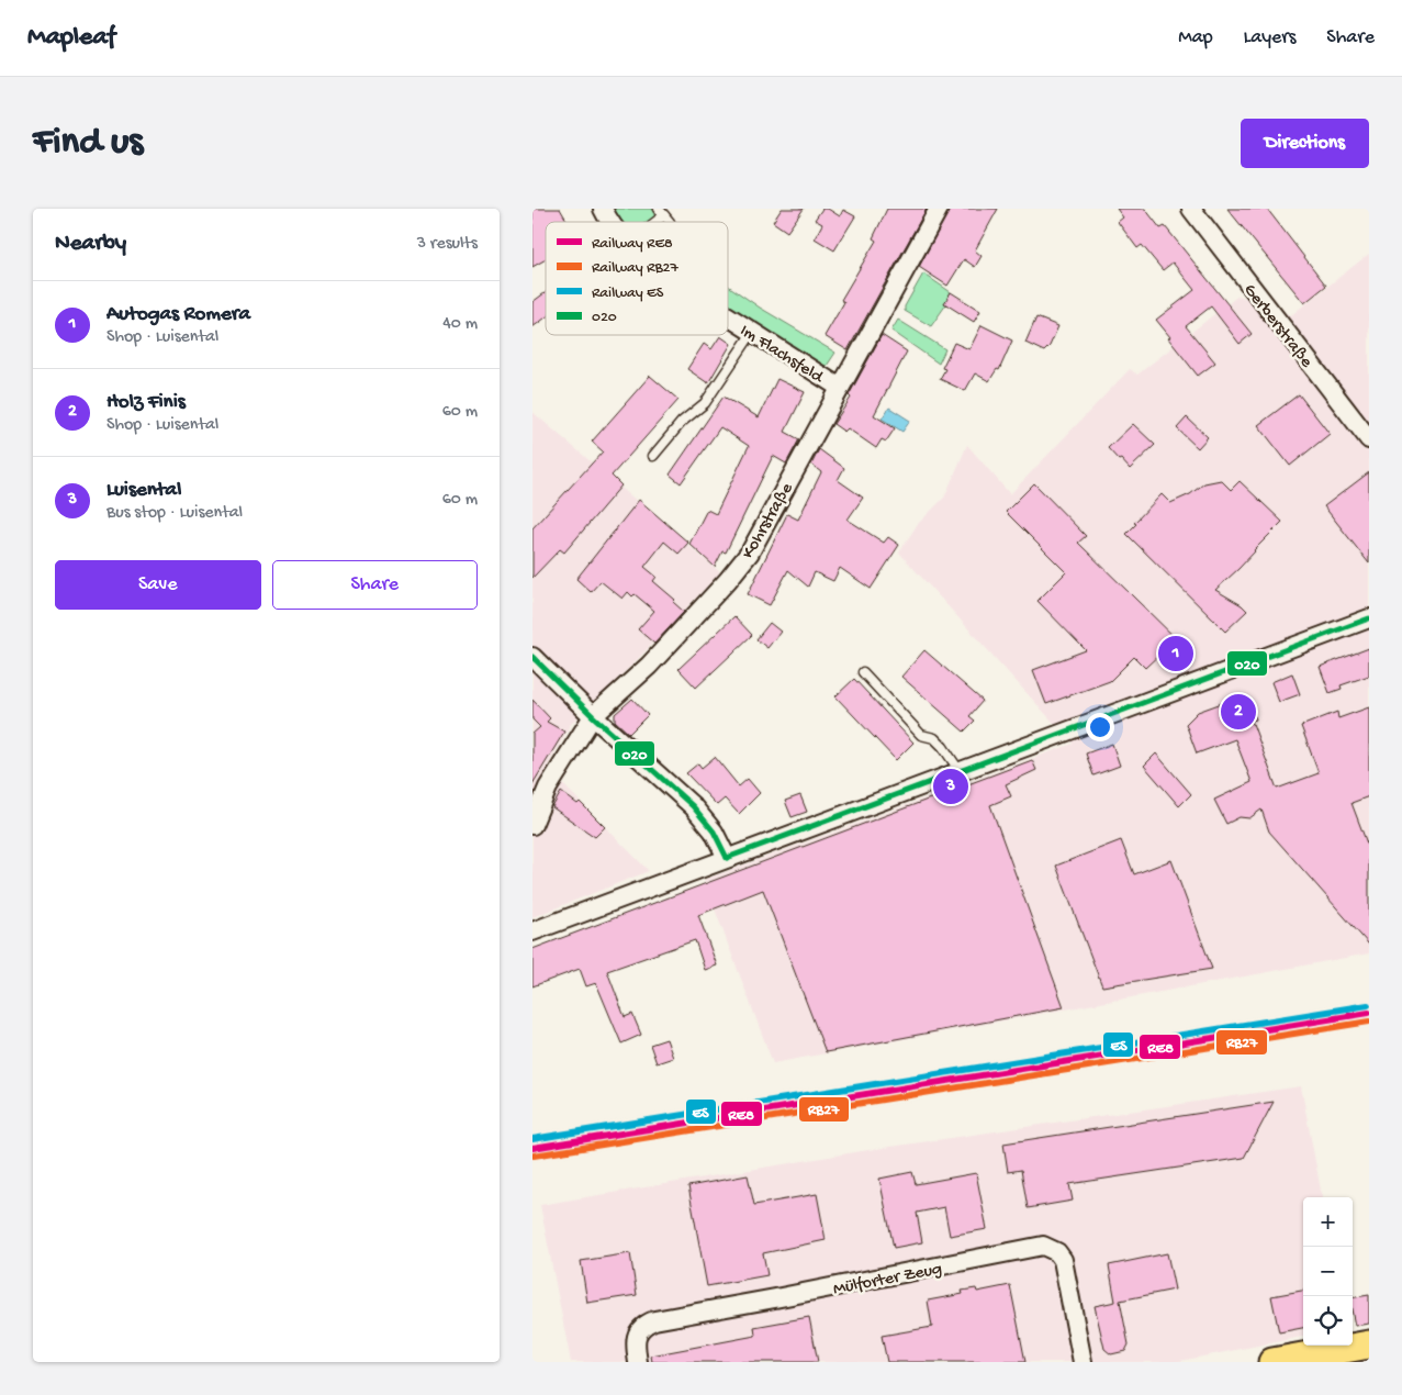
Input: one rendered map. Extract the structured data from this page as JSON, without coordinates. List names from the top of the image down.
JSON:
{
  "streets": {
    "street": [
      "Gerberstraße",
      "Im Flachsfeld",
      "Kohrstraße",
      "Mülforter Zeug"
    ]
  },
  "crossings": [
    ["Im Flachsfeld", "Kohrstraße"]
  ],
  "lines": [
    "transit line 020",
    "rail line ES",
    "rail line RE8",
    "rail line RB27"
  ],
  "legend": [
    "Railway RE8",
    "Railway RB27",
    "Railway ES",
    "020"
  ],
  "page": {
    "header": "Mapleaf",
    "nav": ["Map", "Layers", "Share"],
    "buttons": [
      "Directions",
      ["Save", "Share"]
    ],
    "title": "Find us",
    "heading": ["Nearby", "3 results"],
    "list": [
      {
        "mark": "1",
        "name": "Autogas Romera",
        "note": "Shop · Luisental",
        "value": "40 m"
      },
      {
        "mark": "2",
        "name": "Holz Finis",
        "note": "Shop · Luisental",
        "value": "60 m"
      },
      {
        "mark": "3",
        "name": "Luisental",
        "note": "Bus stop · Luisental",
        "value": "60 m"
      }
    ],
    "pins": ["1", "2", "3"],
    "map_buttons": ["+", "−"]
  }
}
